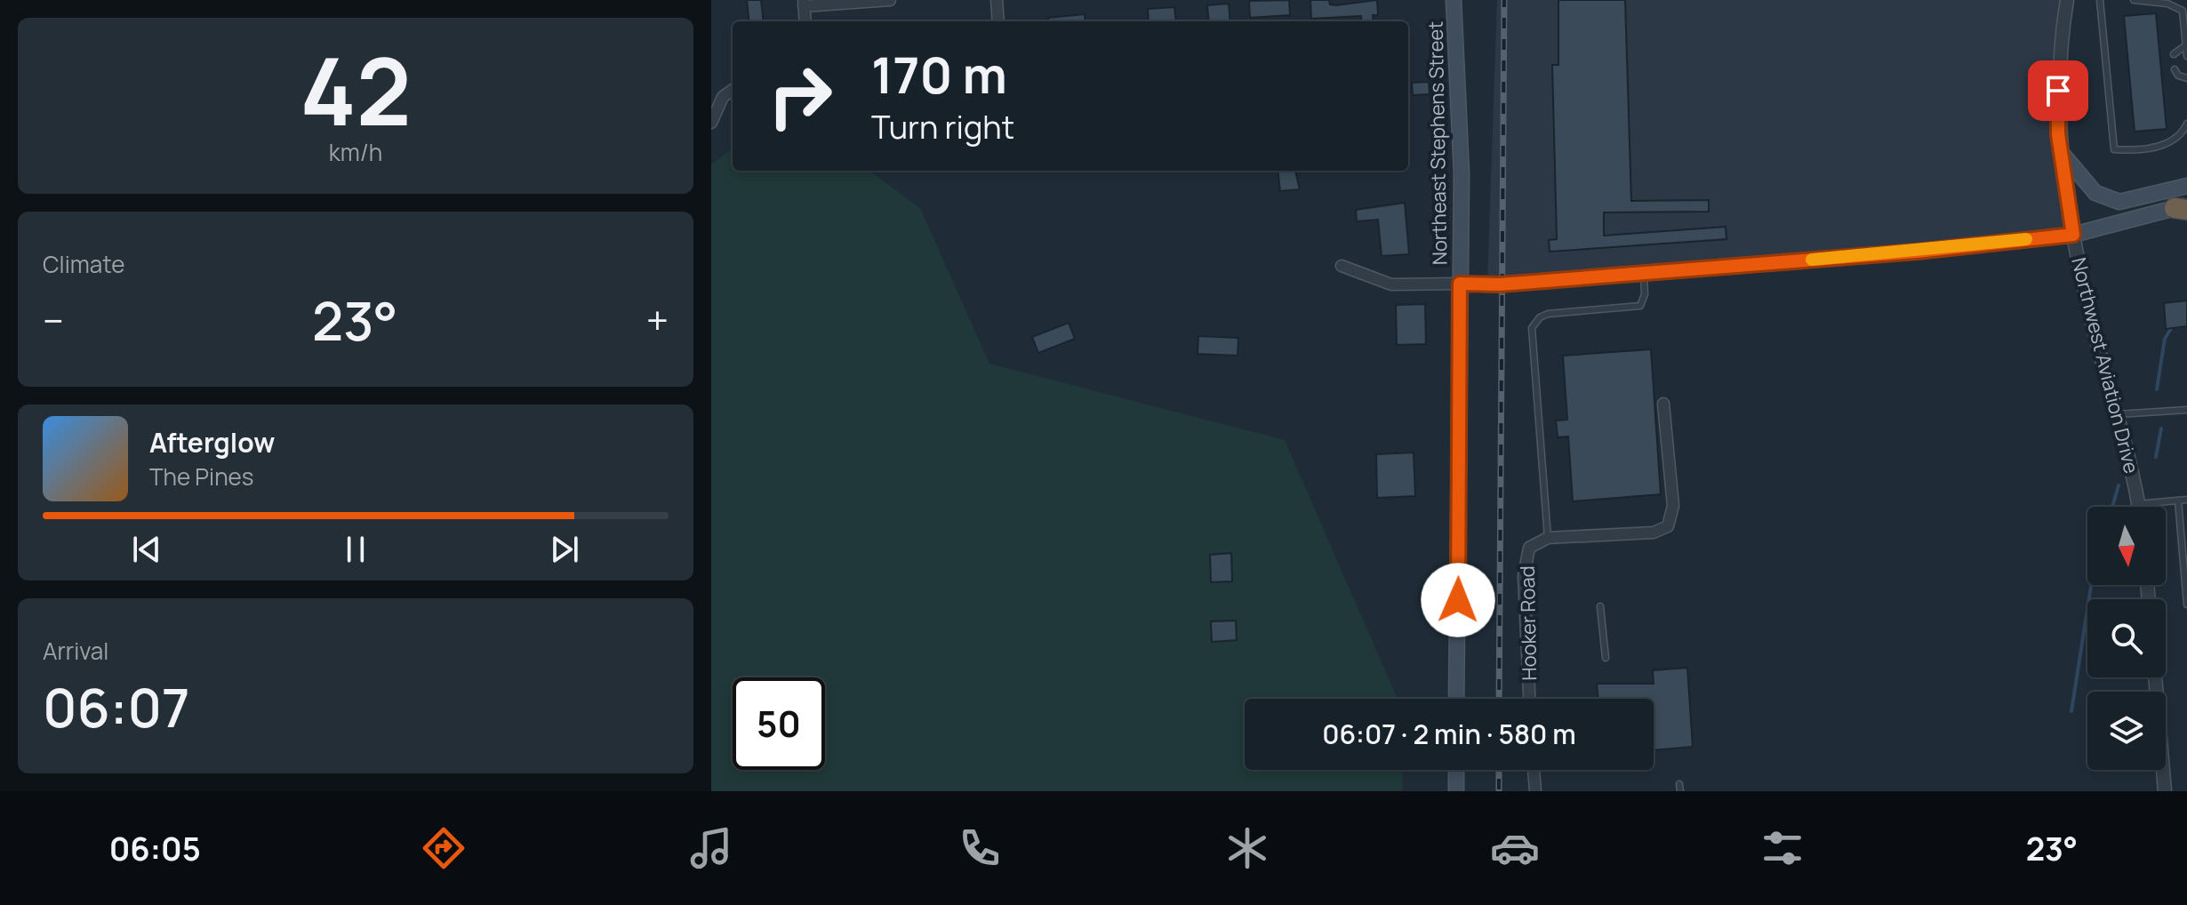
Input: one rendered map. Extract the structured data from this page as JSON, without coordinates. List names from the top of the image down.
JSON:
{
  "streets": {
    "main road": ["Northeast Stephens Street"],
    "street": ["Northwest Aviation Drive", "Hooker Road"]
  },
  "north": "bottom",
  "page": {
    "tile": [
      ["42", "km/h"],
      "Climate",
      ["Arrival", "06:07"]
    ],
    "turn": ["170 m", "Turn right"],
    "heat": ["−", "23°", "+"],
    "song": ["Afterglow", "The Pines"],
    "limit": "50",
    "trip": "06:07 · 2 min · 580 m",
    "tabs": ["06:05", "23°"]
  }
}
